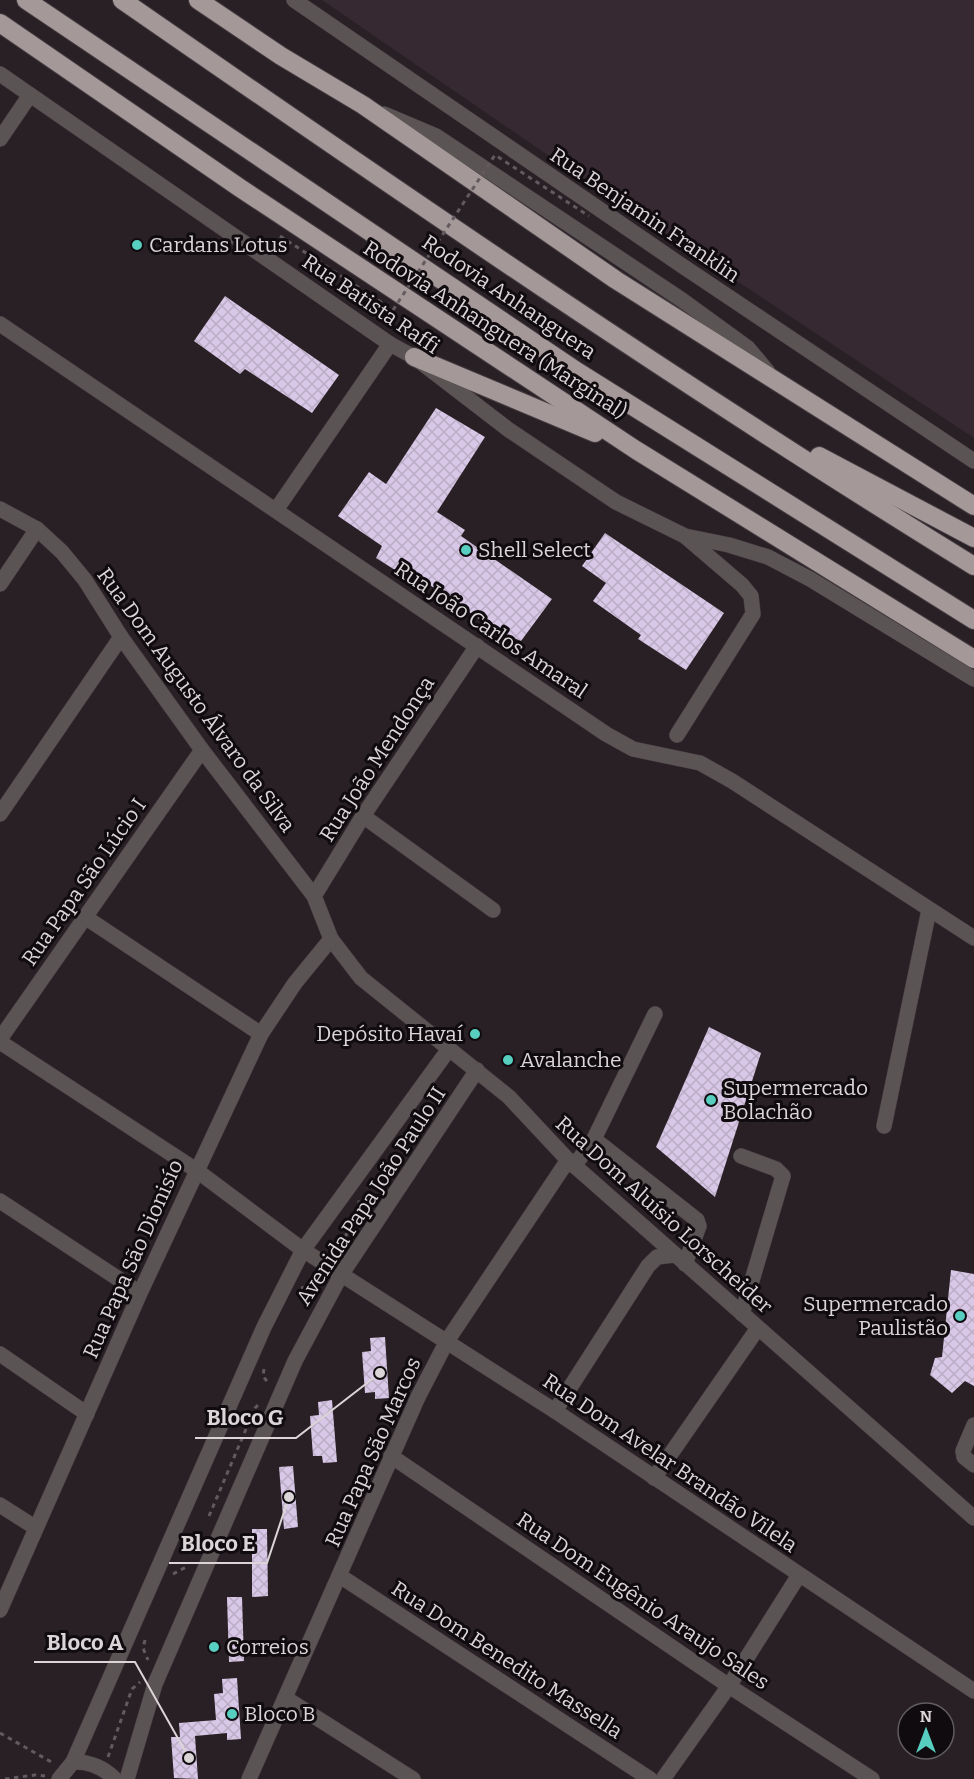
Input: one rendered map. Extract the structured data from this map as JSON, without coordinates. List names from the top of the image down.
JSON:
{
  "streets": {
    "highway": ["Rodovia Anhanguera", "Rodovia Anhanguera (Marginal)"],
    "street": [
      "Rua Benjamin Franklin",
      "Rua Batista Raffi",
      "Rua João Carlos Amaral",
      "Rua Dom Augusto Álvaro da Silva",
      "Rua João Mendonça",
      "Rua Papa São Lúcio I",
      "Avenida Papa João Paulo II",
      "Rua Dom Aluísio Lorscheider",
      "Rua Papa São Dionisío",
      "Rua Papa São Marcos",
      "Rua Dom Avelar Brandão Vilela",
      "Rua Dom Eugênio Araujo Sales",
      "Rua Dom Benedito Massella"
    ]
  },
  "crossings": [
    ["Rua João Carlos Amaral", "Rua João Mendonça"],
    ["Rua Dom Augusto Álvaro da Silva", "Rua João Mendonça"],
    ["Rua Dom Augusto Álvaro da Silva", "Rua Papa São Lúcio I"],
    ["Rua Dom Augusto Álvaro da Silva", "Rua Dom Aluísio Lorscheider"],
    ["Rua Dom Augusto Álvaro da Silva", "Rua Papa São Dionisío"],
    ["Rua Papa São Lúcio I", "Rua Dom Avelar Brandão Vilela"],
    ["Avenida Papa João Paulo II", "Rua Dom Aluísio Lorscheider"],
    ["Avenida Papa João Paulo II", "Rua Dom Avelar Brandão Vilela"],
    ["Rua Dom Aluísio Lorscheider", "Rua Papa São Dionisío"],
    ["Rua Dom Aluísio Lorscheider", "Rua Papa São Marcos"],
    ["Rua Papa São Dionisío", "Rua Dom Avelar Brandão Vilela"],
    ["Rua Papa São Marcos", "Rua Dom Avelar Brandão Vilela"],
    ["Rua Papa São Marcos", "Rua Dom Eugênio Araujo Sales"],
    ["Rua Papa São Marcos", "Rua Dom Benedito Massella"]
  ],
  "places": [
    "Cardans Lotus",
    "Shell Select",
    "Depósito Havaí",
    "Avalanche",
    "Supermercado Bolachão",
    "Supermercado Paulistão",
    "Bloco G",
    "Bloco E",
    "Correios",
    "Bloco B",
    "Bloco A"
  ],
  "north": "top"
}
